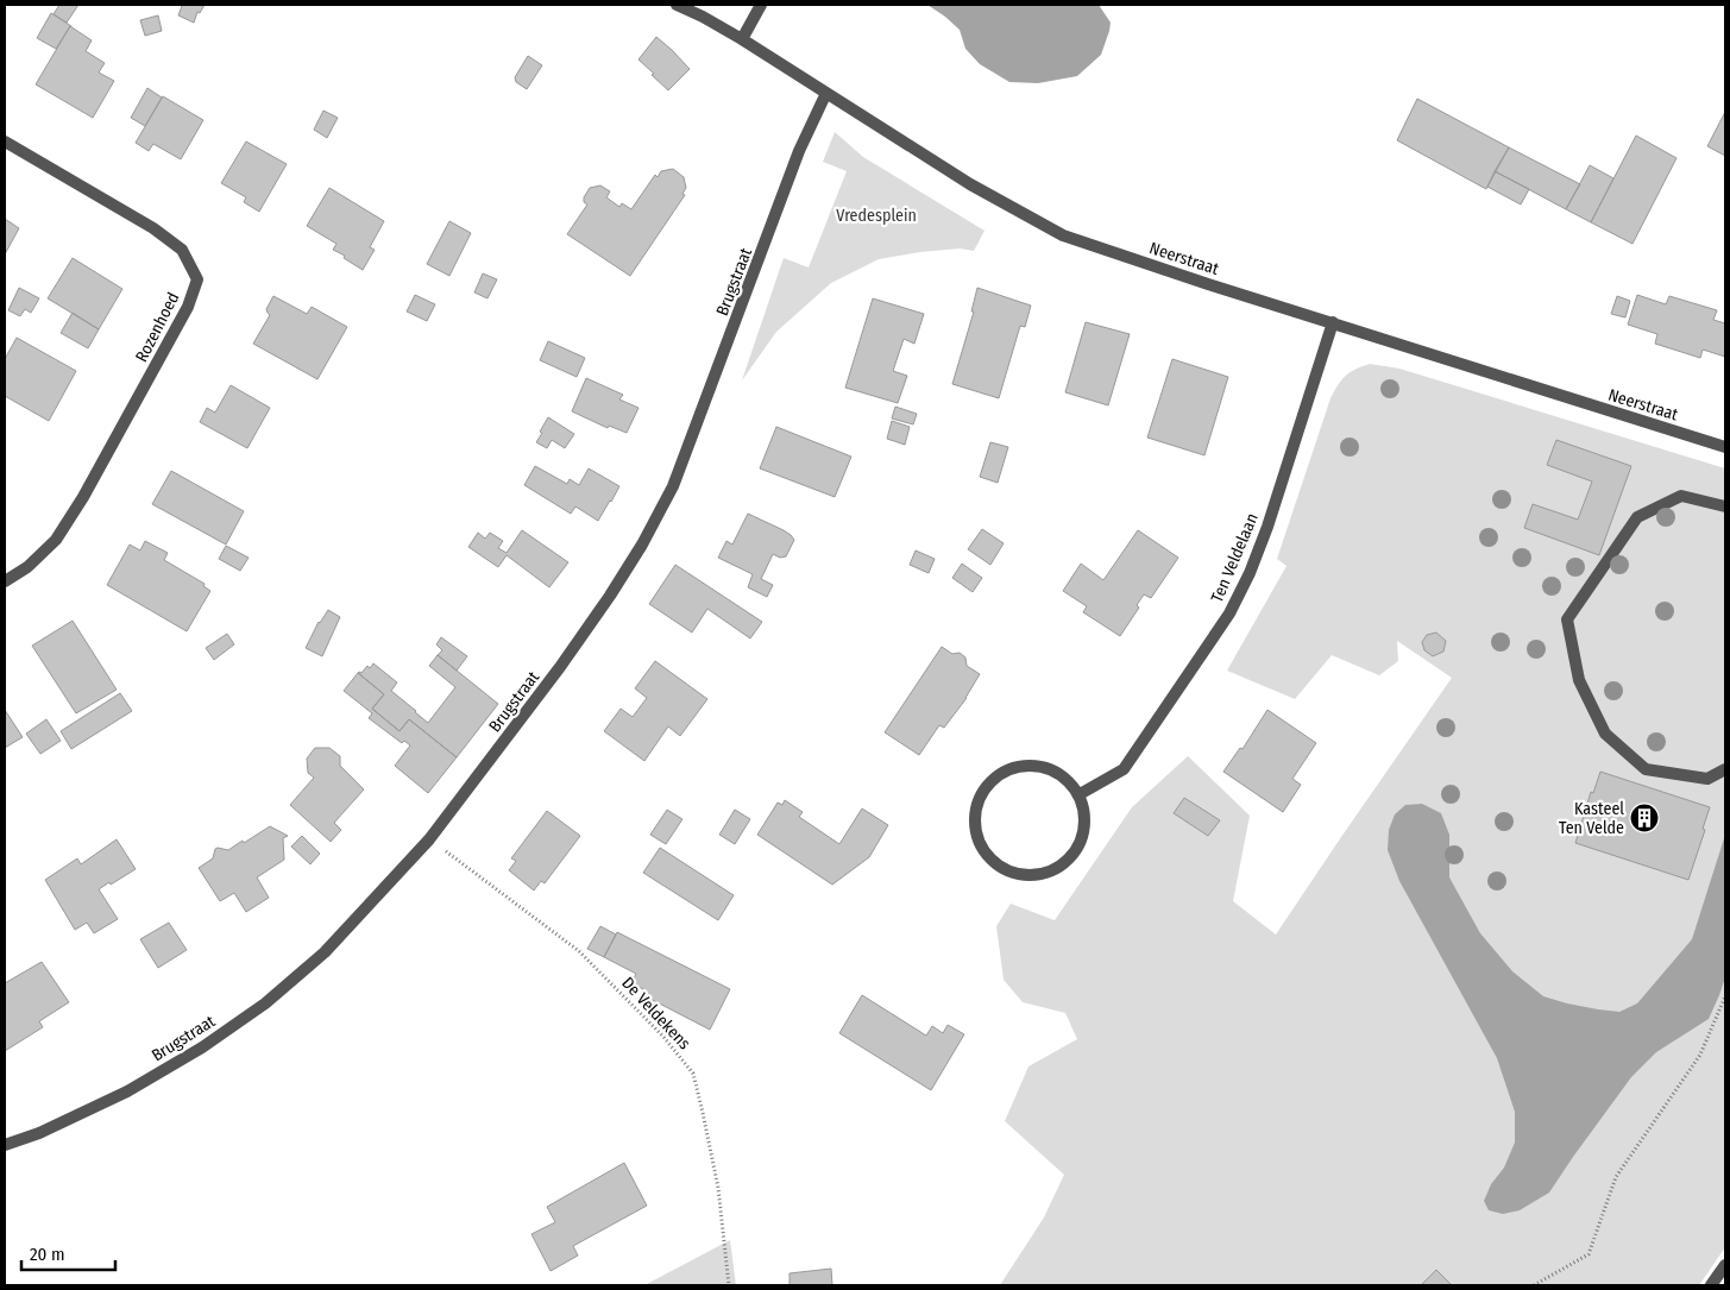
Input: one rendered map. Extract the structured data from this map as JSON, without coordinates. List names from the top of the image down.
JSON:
{
  "streets": {
    "street": [
      "Neerstraat",
      "Brugstraat",
      "Rozenhoed",
      "Ten Veldelaan"
    ],
    "path": ["De Veldekens"]
  },
  "crossings": [
    ["Neerstraat", "Brugstraat"],
    ["Neerstraat", "Ten Veldelaan"],
    ["Brugstraat", "De Veldekens"]
  ],
  "parks": ["Vredesplein"],
  "places": {
    "building": ["Kasteel Ten Velde"]
  },
  "scale_bar": "20 m"
}
